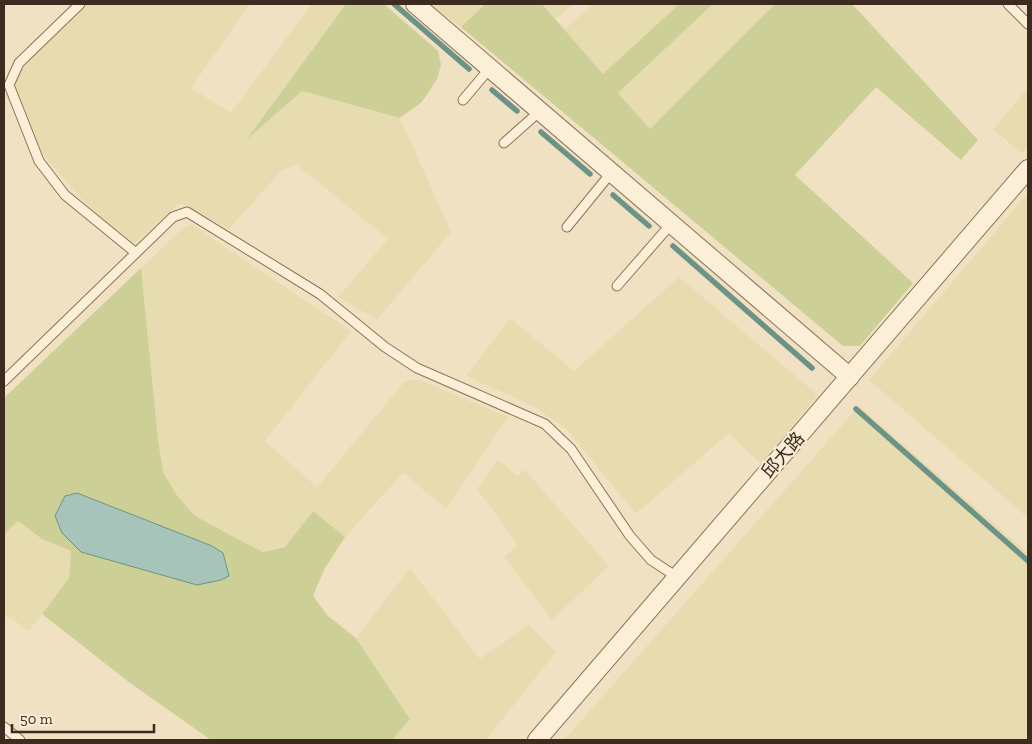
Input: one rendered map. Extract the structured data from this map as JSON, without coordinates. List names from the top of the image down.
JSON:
{
  "streets": {
    "street": ["邱大路"]
  },
  "scale_bar": "50 m"
}
